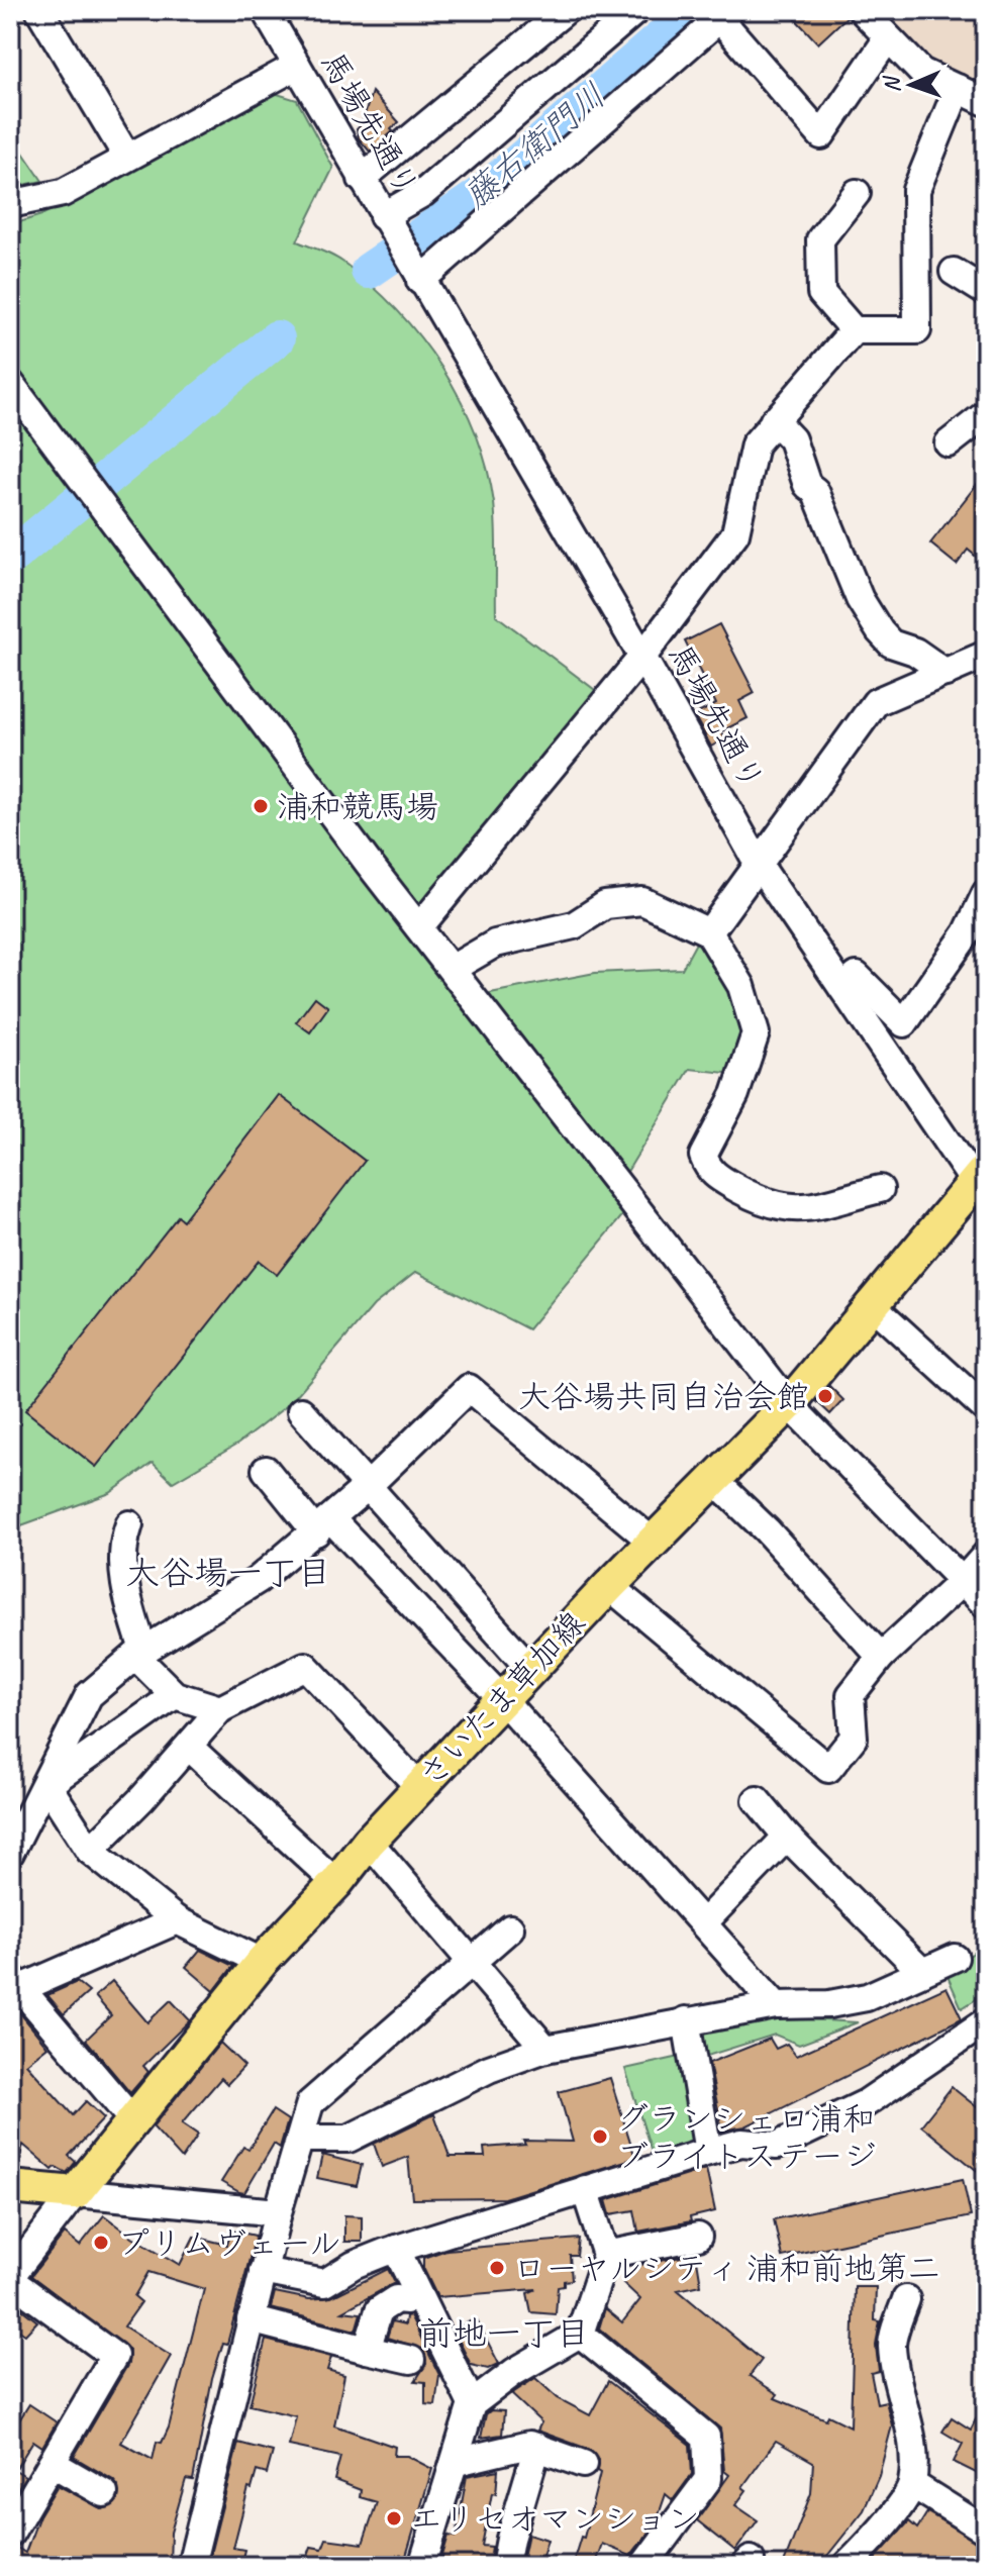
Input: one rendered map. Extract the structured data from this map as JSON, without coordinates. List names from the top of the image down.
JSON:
{
  "streets": {
    "main road": ["さいたま草加線"],
    "street": ["馬場先通り"]
  },
  "crossings": [
    ["馬場先通り", "さいたま草加線"]
  ],
  "districts": ["大谷場一丁目", "前地一丁目"],
  "water": ["藤右衛門川"],
  "places": [
    "浦和競馬場",
    "大谷場共同自治会館",
    "グランシェロ浦和 ブライトステージ",
    "プリムヴェール",
    "ローヤルシティ 浦和前地第二",
    "エリセオマンション"
  ],
  "north": "left"
}
